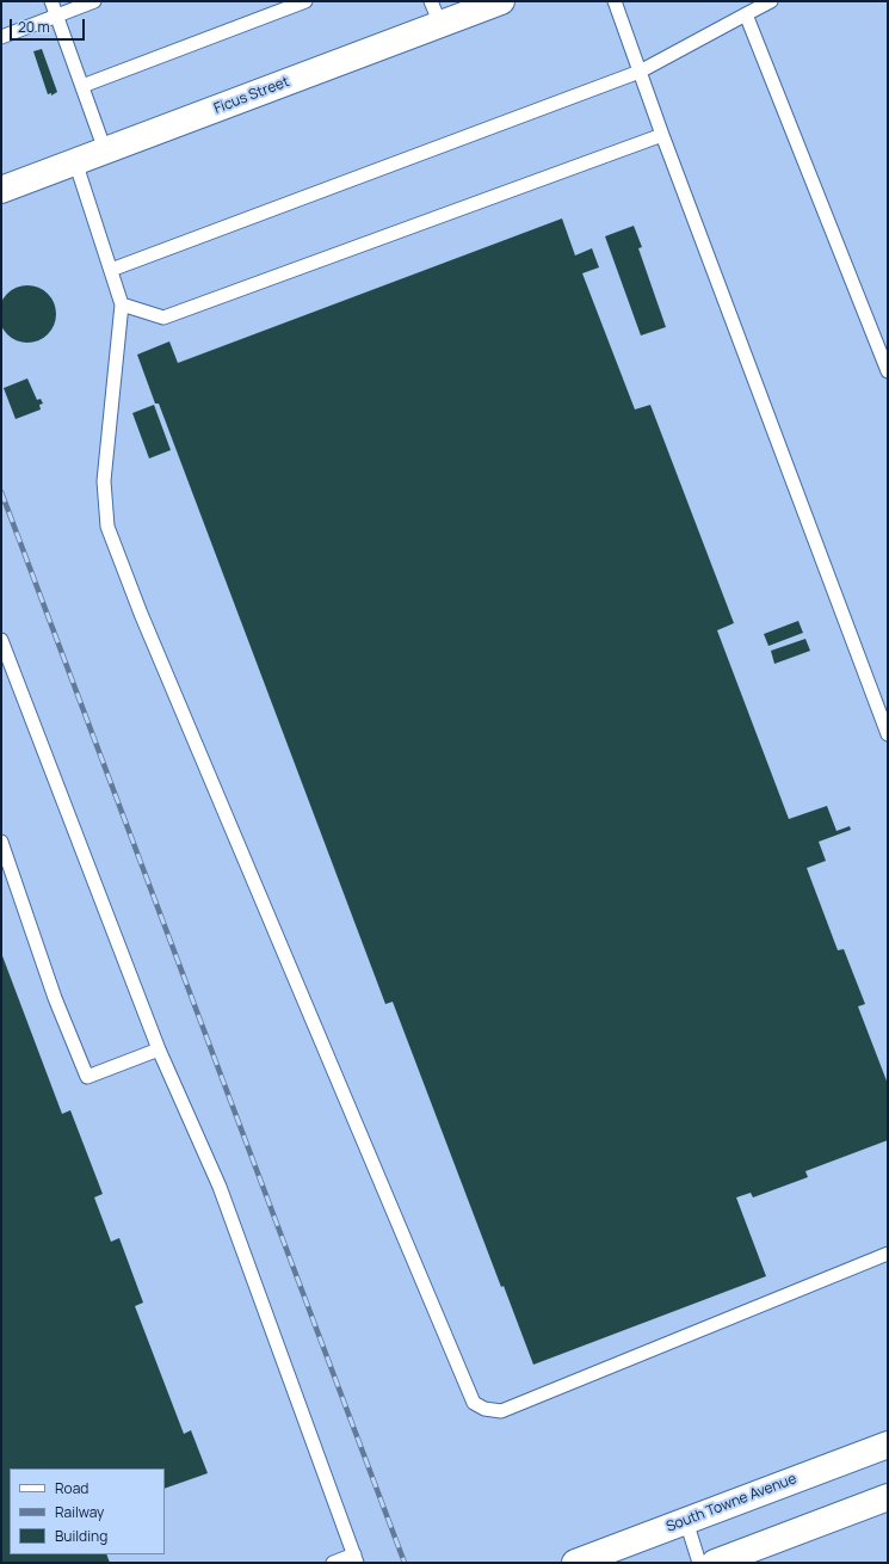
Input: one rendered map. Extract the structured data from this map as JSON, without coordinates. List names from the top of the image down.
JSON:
{
  "streets": {
    "street": ["Ficus Street", "South Towne Avenue"]
  },
  "legend": ["Road", "Railway", "Building"],
  "scale_bar": "20 m"
}
